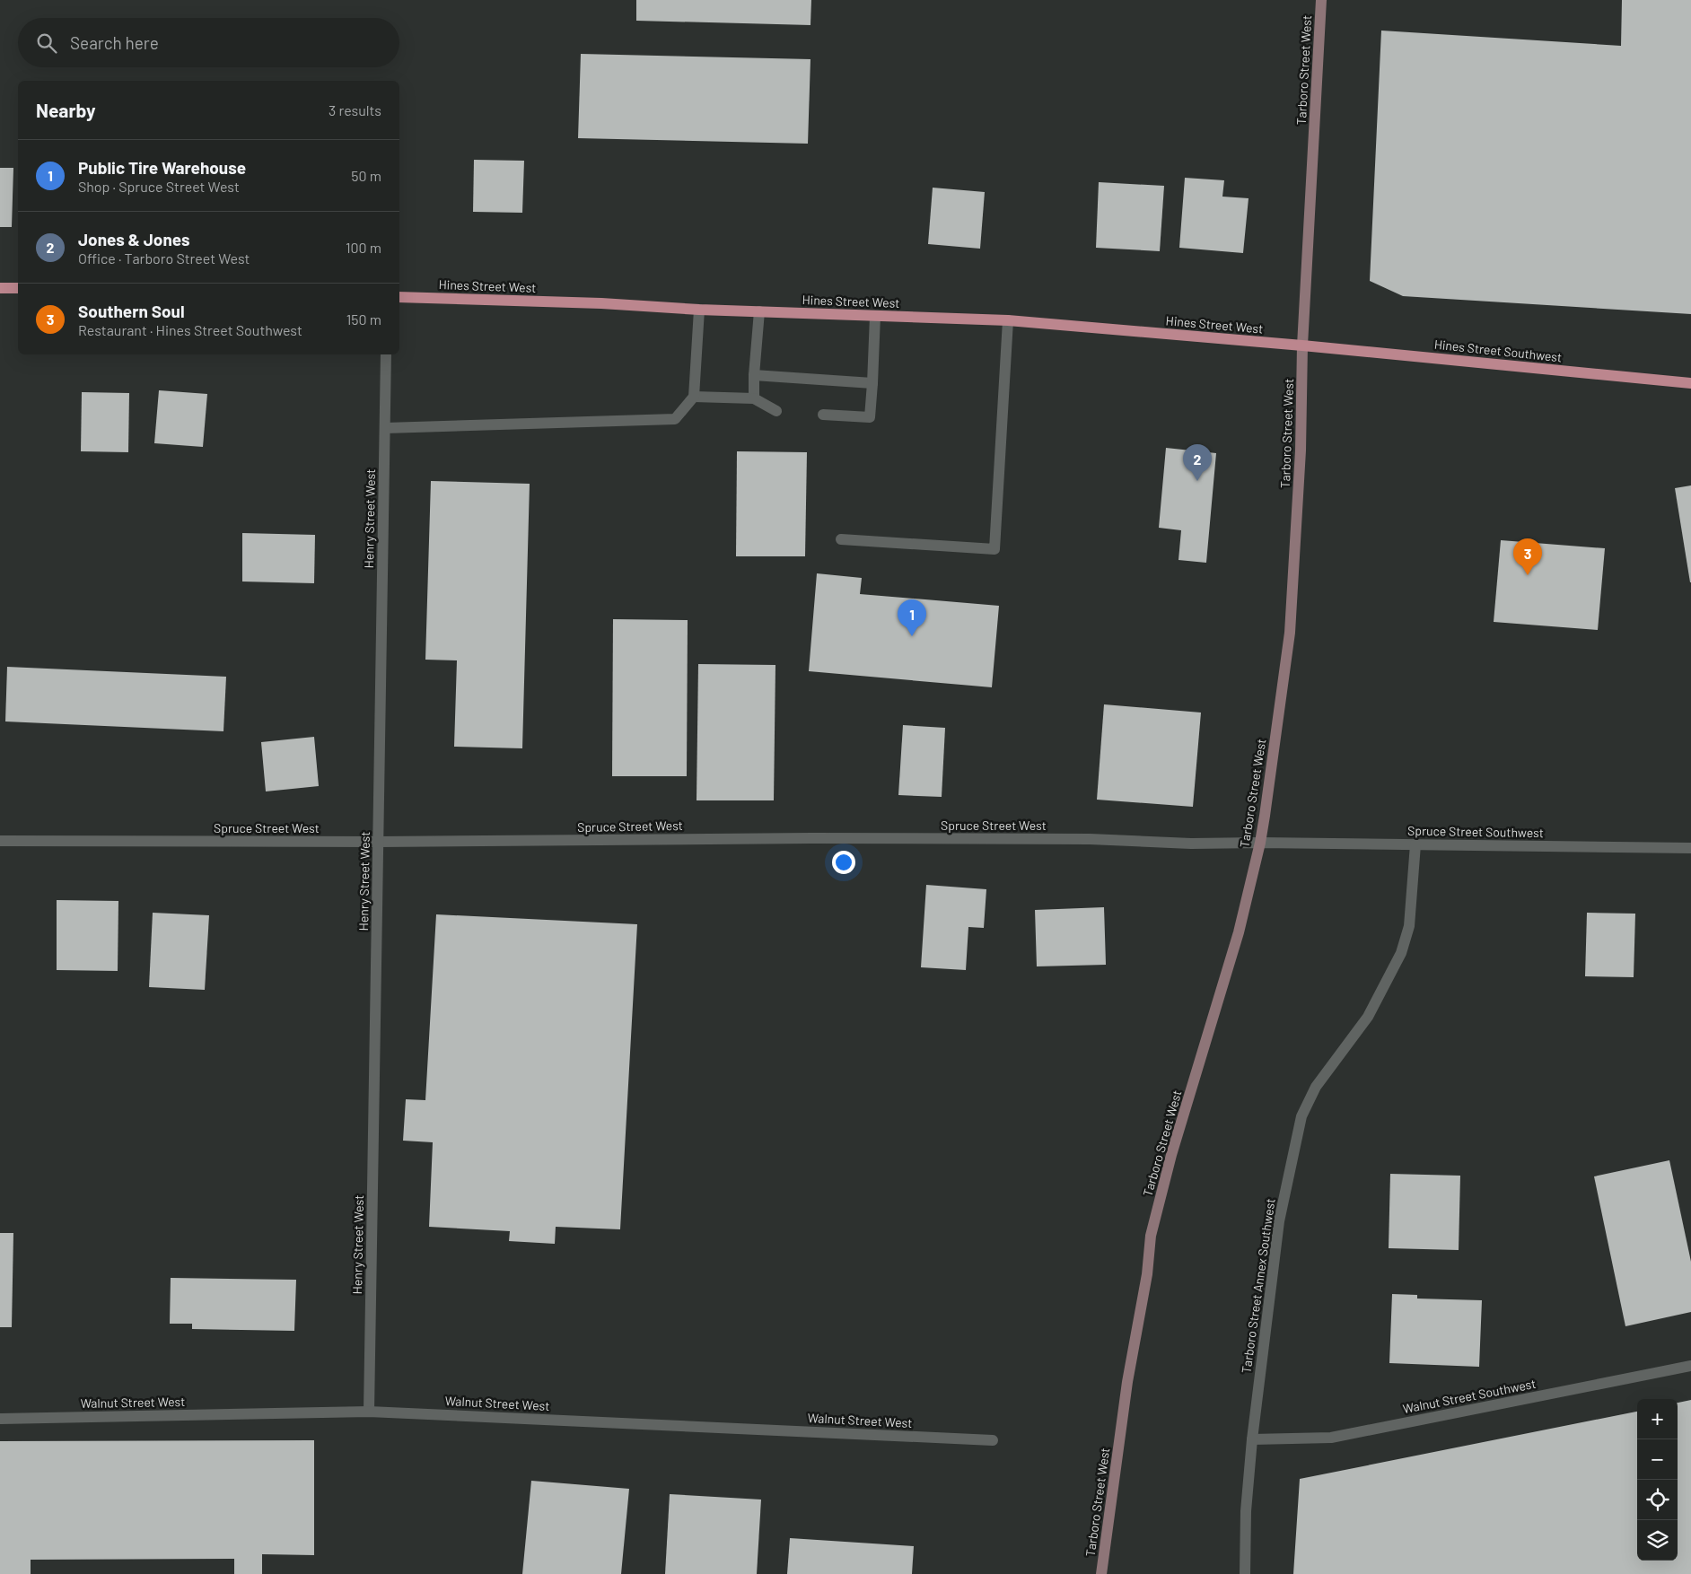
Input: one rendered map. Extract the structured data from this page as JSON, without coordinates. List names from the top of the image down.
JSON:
{
  "streets": {
    "main road": ["Tarboro Street West", "Hines Street West", "Hines Street Southwest"],
    "street": [
      "Henry Street West",
      "Spruce Street West",
      "Spruce Street Southwest",
      "Tarboro Street Annex Southwest",
      "Walnut Street Southwest",
      "Walnut Street West"
    ]
  },
  "crossings": [
    ["Tarboro Street West", "Hines Street West"],
    ["Tarboro Street West", "Hines Street Southwest"],
    ["Tarboro Street West", "Spruce Street West"],
    ["Tarboro Street West", "Spruce Street Southwest"],
    ["Hines Street West", "Hines Street Southwest"],
    ["Henry Street West", "Spruce Street West"],
    ["Henry Street West", "Walnut Street West"],
    ["Spruce Street West", "Spruce Street Southwest"],
    ["Spruce Street Southwest", "Tarboro Street Annex Southwest"],
    ["Tarboro Street Annex Southwest", "Walnut Street Southwest"]
  ],
  "page": {
    "search": "Search here",
    "heading": ["Nearby", "3 results"],
    "list": [
      {
        "mark": "1",
        "name": "Public Tire Warehouse",
        "note": "Shop · Spruce Street West",
        "value": "50 m"
      },
      {
        "mark": "2",
        "name": "Jones & Jones",
        "note": "Office · Tarboro Street West",
        "value": "100 m"
      },
      {
        "mark": "3",
        "name": "Southern Soul",
        "note": "Restaurant · Hines Street Southwest",
        "value": "150 m"
      }
    ],
    "pins": ["2", "3", "1"],
    "map_buttons": ["+", "−"]
  }
}
